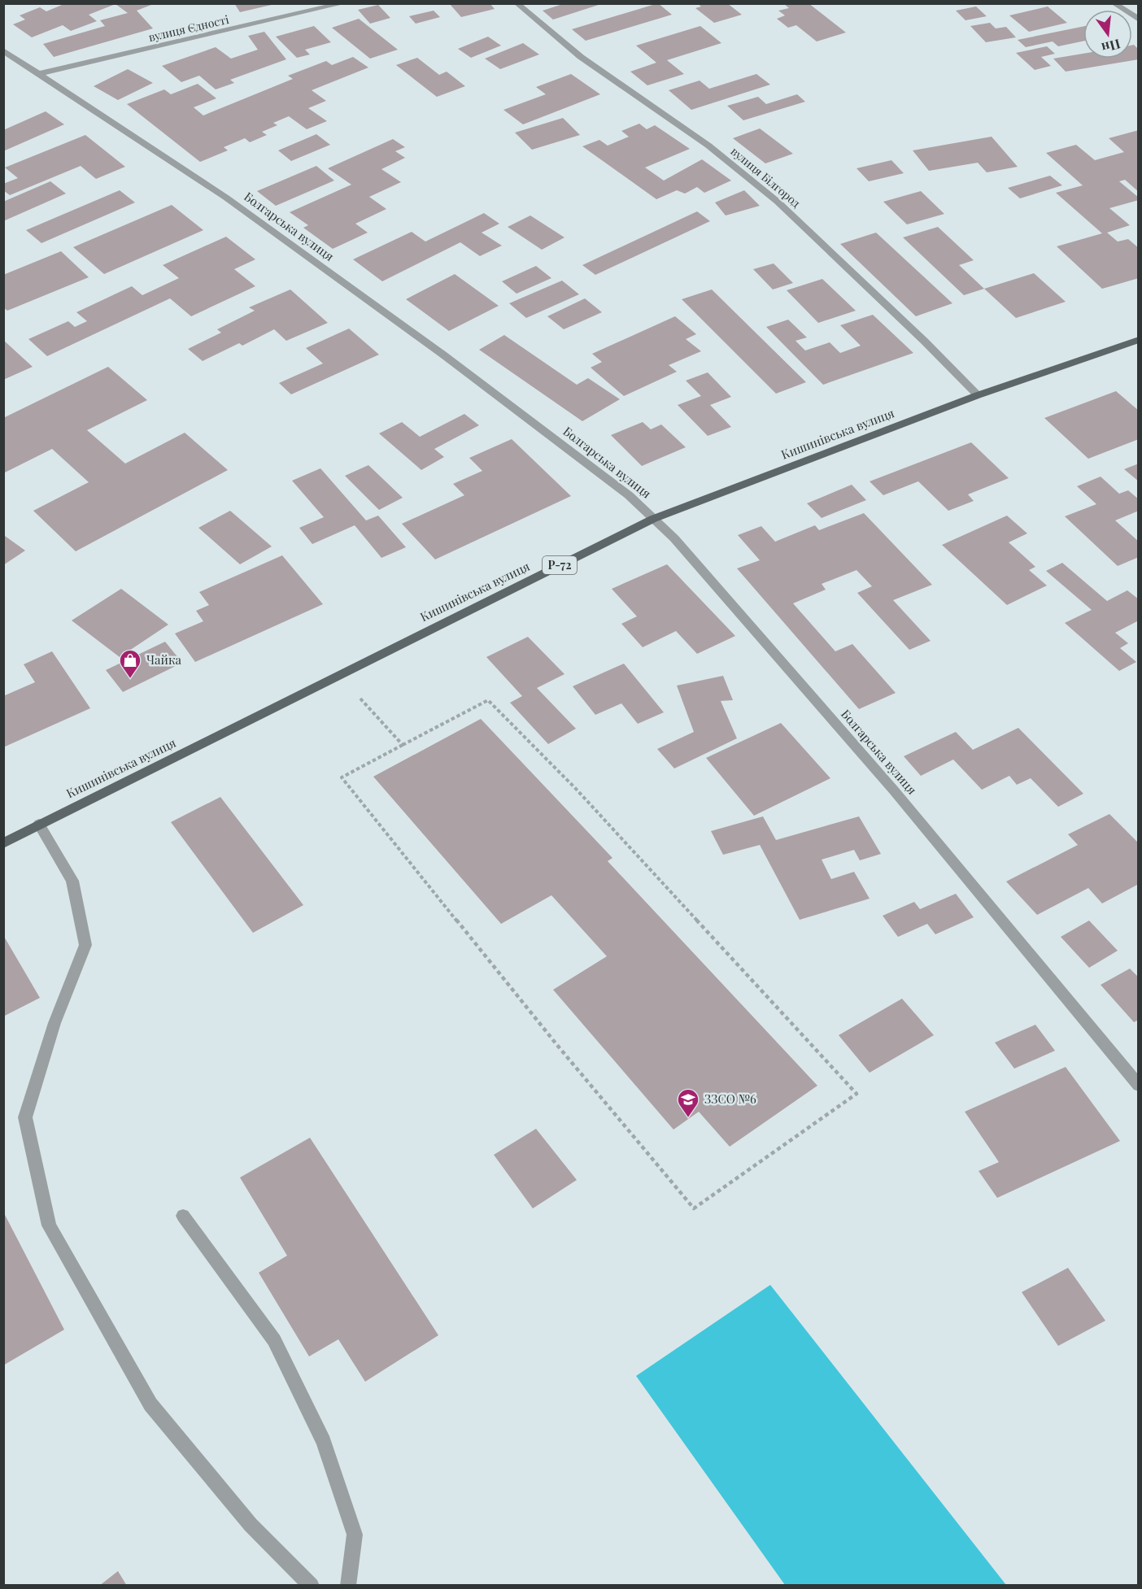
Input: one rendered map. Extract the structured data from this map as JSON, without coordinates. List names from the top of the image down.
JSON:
{
  "streets": {
    "main road": ["Кишинівська вулиця", "Р-72"],
    "street": ["вулиця Єдності", "вулиця Білгород", "Болгарська вулиця"]
  },
  "crossings": [
    ["вулиця Єдності", "Болгарська вулиця"],
    ["вулиця Білгород", "Кишинівська вулиця"],
    ["Болгарська вулиця", "Кишинівська вулиця"]
  ],
  "places": {
    "shop": ["Чайка"],
    "school or university": ["ЗЗСО №6"]
  },
  "north": "bottom"
}
